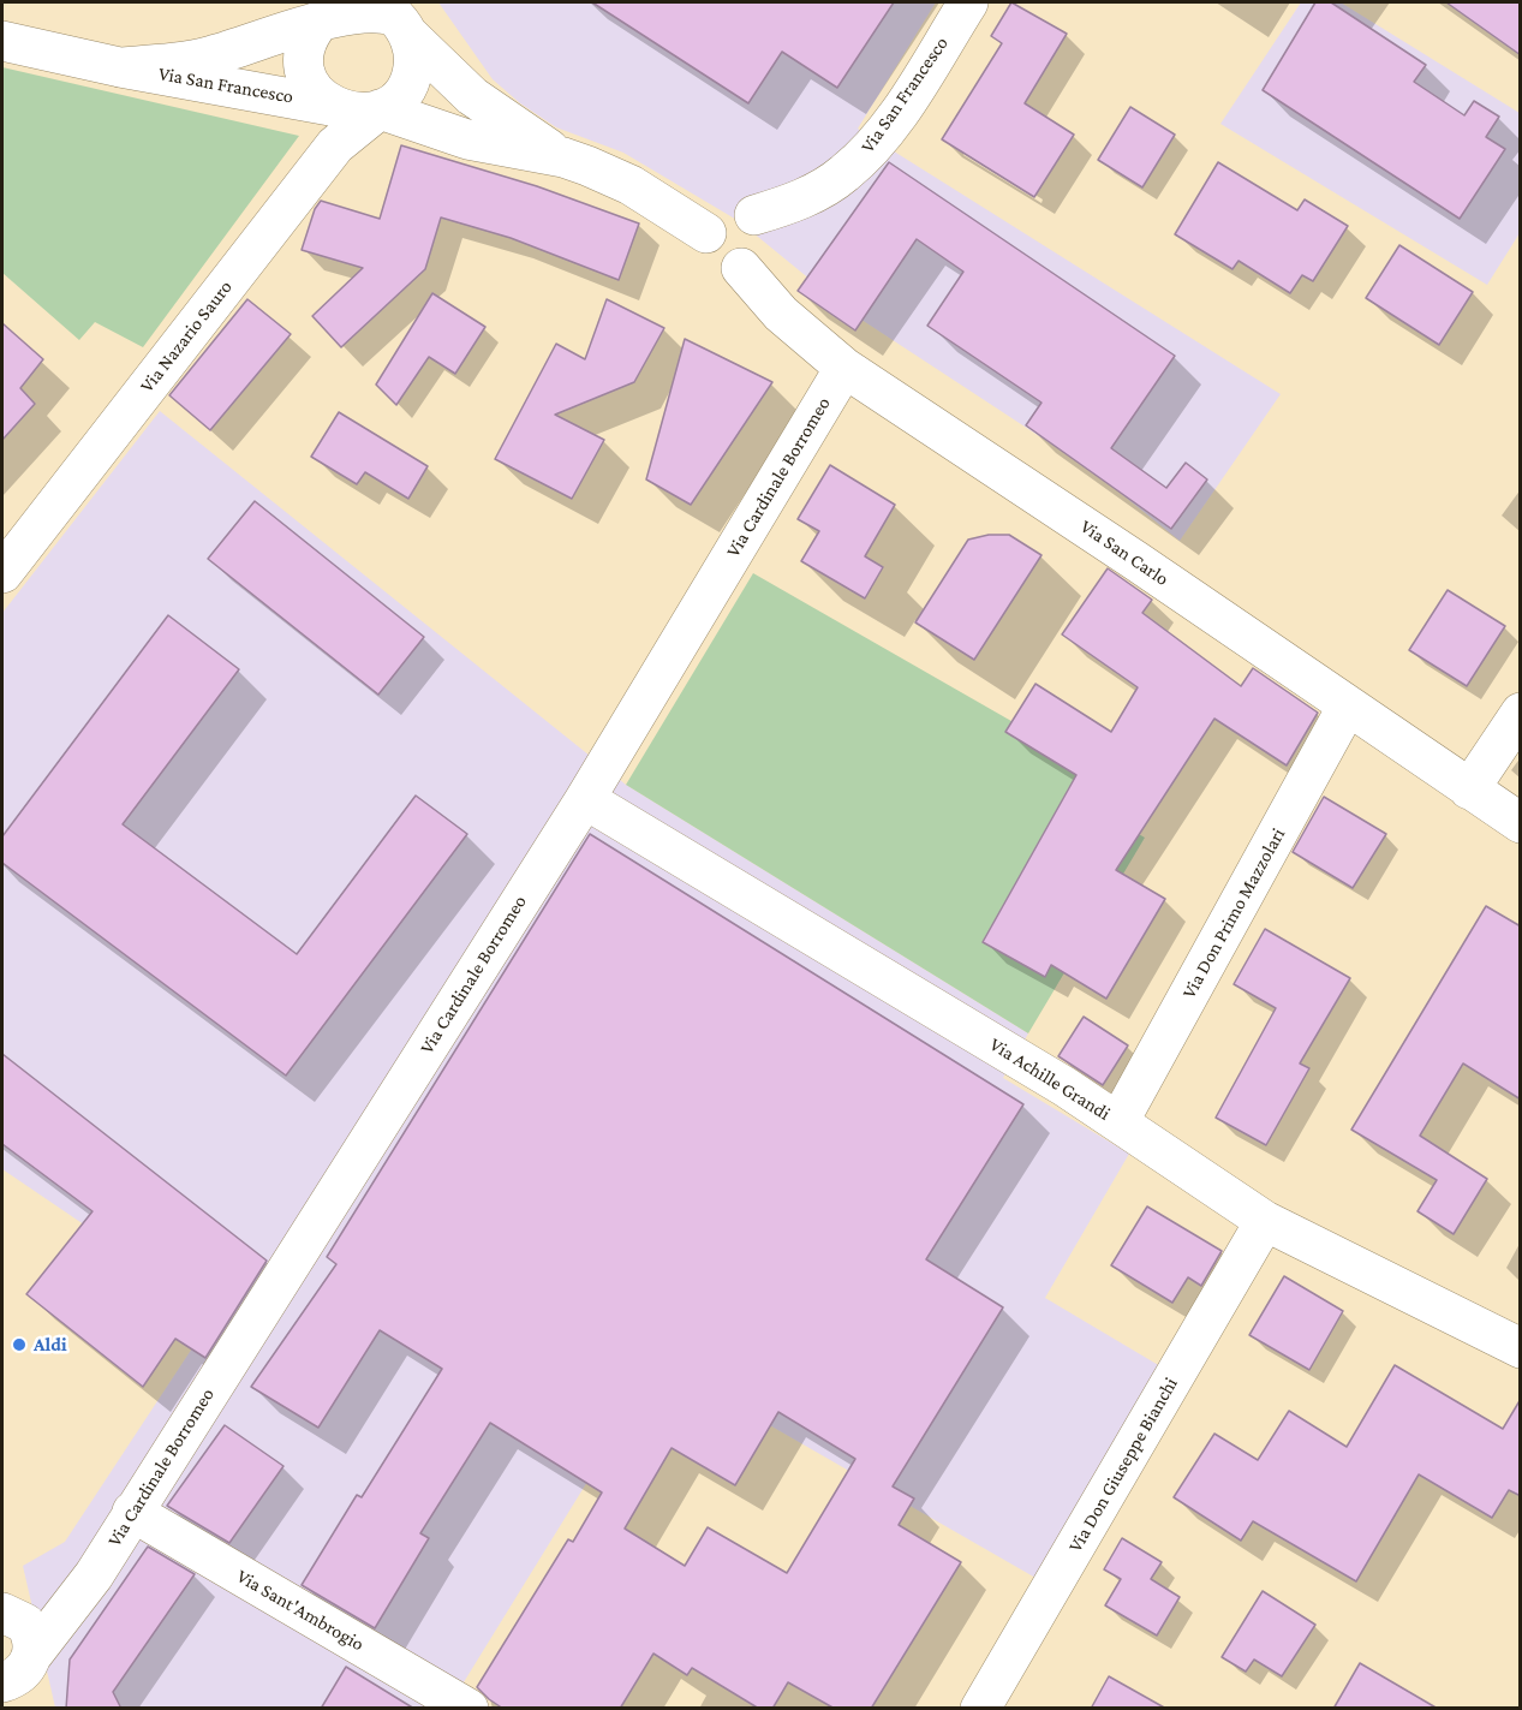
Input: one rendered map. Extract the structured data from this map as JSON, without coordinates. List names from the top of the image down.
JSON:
{
  "streets": {
    "street": [
      "Via San Francesco",
      "Via Nazario Sauro",
      "Via Cardinale Borromeo",
      "Via San Carlo",
      "Via Don Primo Mazzolari",
      "Via Achille Grandi",
      "Via Don Giuseppe Bianchi",
      "Via Sant'Ambrogio"
    ]
  },
  "crossings": [
    ["Via San Francesco", "Via Nazario Sauro"],
    ["Via San Francesco", "Via San Carlo"],
    ["Via Cardinale Borromeo", "Via San Carlo"],
    ["Via Cardinale Borromeo", "Via Achille Grandi"],
    ["Via Cardinale Borromeo", "Via Sant'Ambrogio"],
    ["Via San Carlo", "Via Don Primo Mazzolari"],
    ["Via Don Primo Mazzolari", "Via Achille Grandi"],
    ["Via Achille Grandi", "Via Don Giuseppe Bianchi"]
  ],
  "places": ["Aldi"]
}
